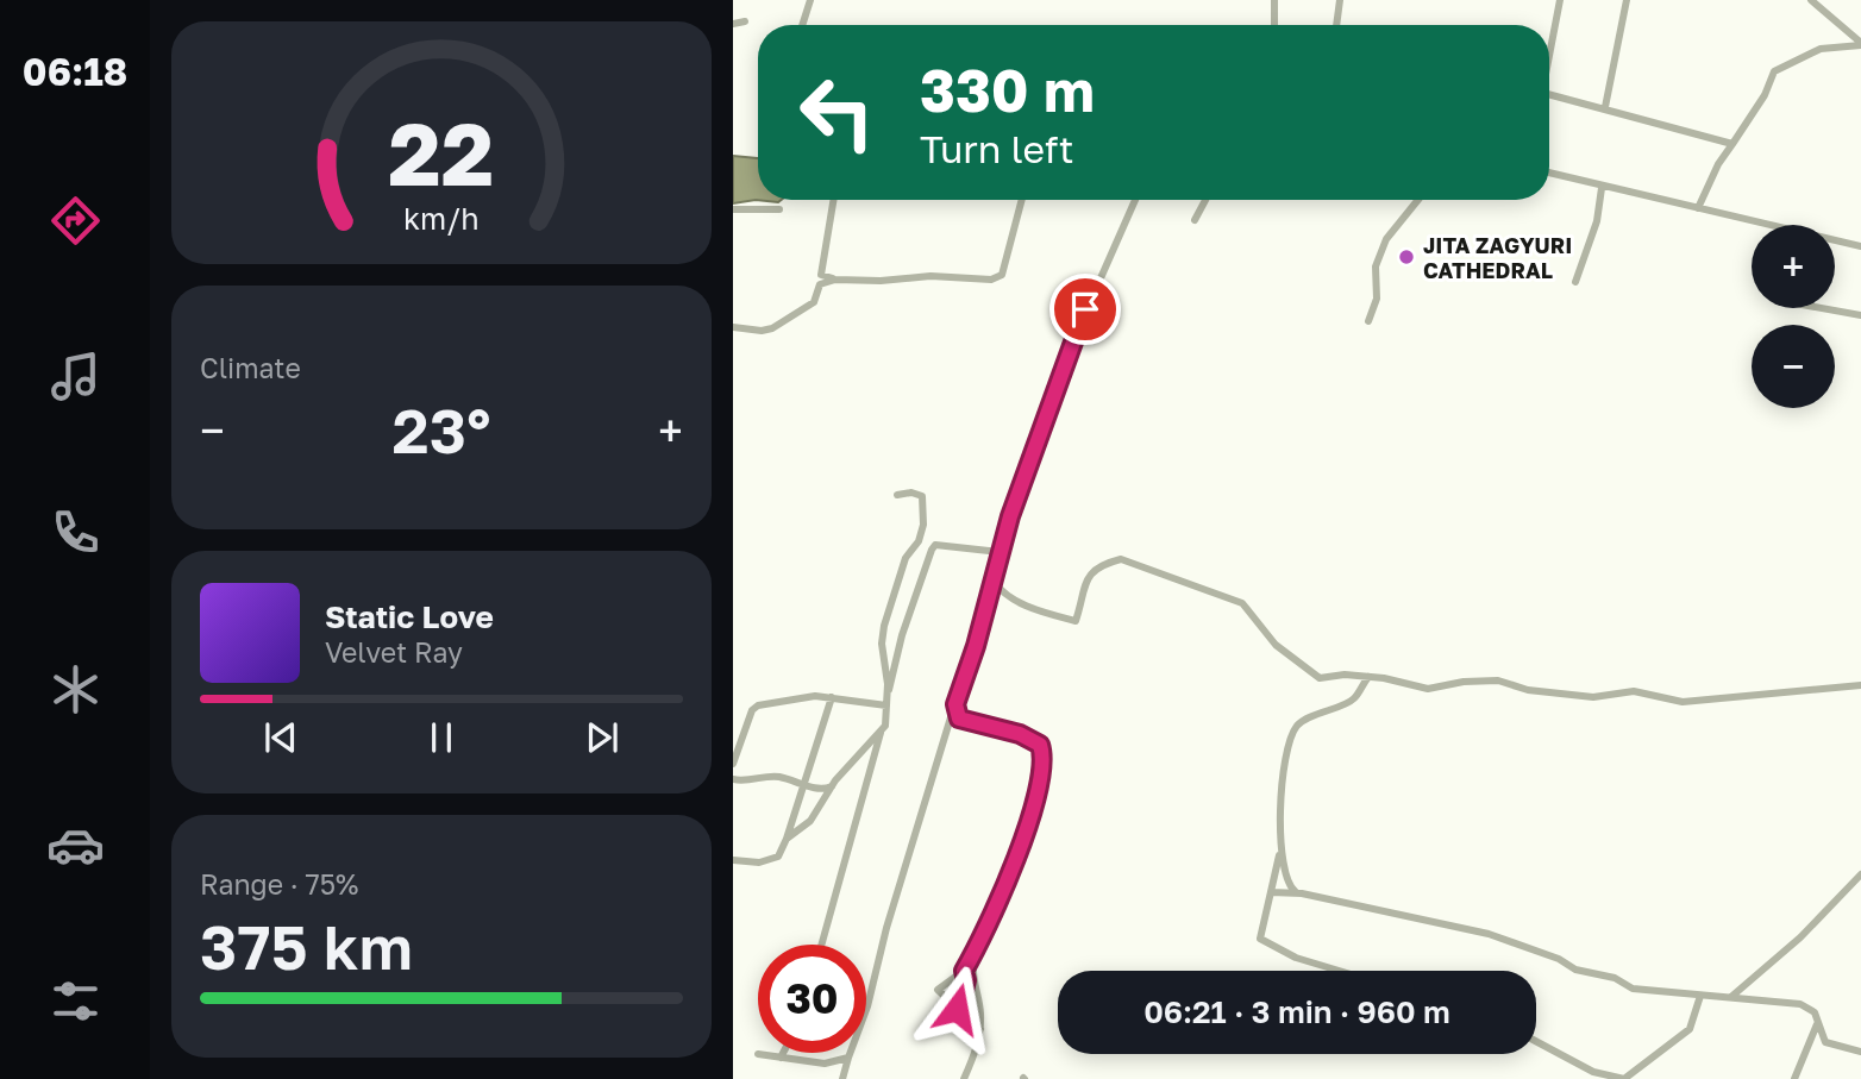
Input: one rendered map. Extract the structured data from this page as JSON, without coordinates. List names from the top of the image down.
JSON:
{
  "places": ["JITA ZAGYURI CATHEDRAL"],
  "page": {
    "tabs": "06:18",
    "turn": ["330 m", "Turn left"],
    "map_buttons": ["+", "−"],
    "tile": [
      "Climate",
      ["Range · 75%", "375 km"]
    ],
    "heat": ["−", "23°", "+"],
    "song": ["Static Love", "Velvet Ray"],
    "limit": "30",
    "trip": "06:21 · 3 min · 960 m",
    "gauge": ["22", "km/h"]
  }
}
